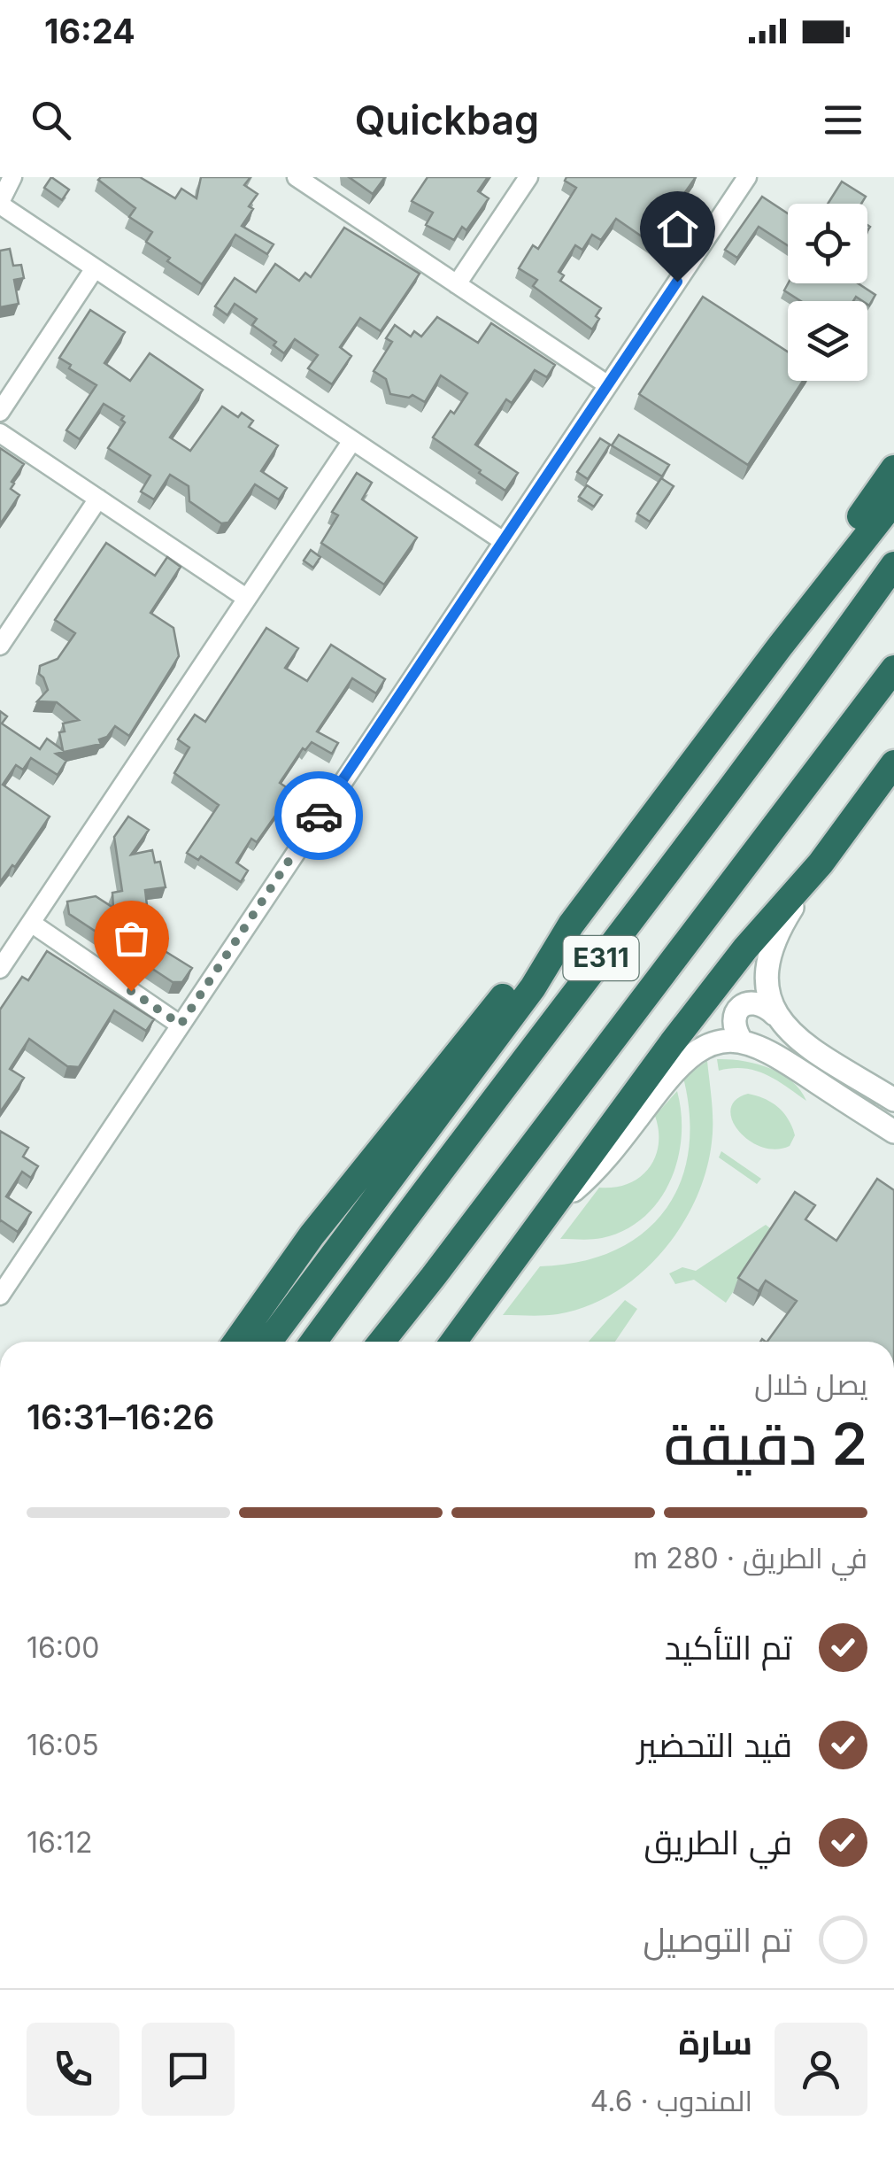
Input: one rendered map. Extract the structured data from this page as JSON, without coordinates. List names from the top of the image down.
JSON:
{
  "streets": {
    "highway": ["E311"]
  },
  "page": {
    "status": "16:24",
    "header": "Quickbag",
    "heading": ["2 دقيقة", "يصل خلال", "16:26–16:31"],
    "panel": ["سارة", "المندوب · 4.6"],
    "bar": "في الطريق · 280 m",
    "list": [
      ["تم التأكيد", "16:00"],
      ["قيد التحضير", "16:05"],
      ["في الطريق", "16:12"],
      "تم التوصيل"
    ]
  }
}
